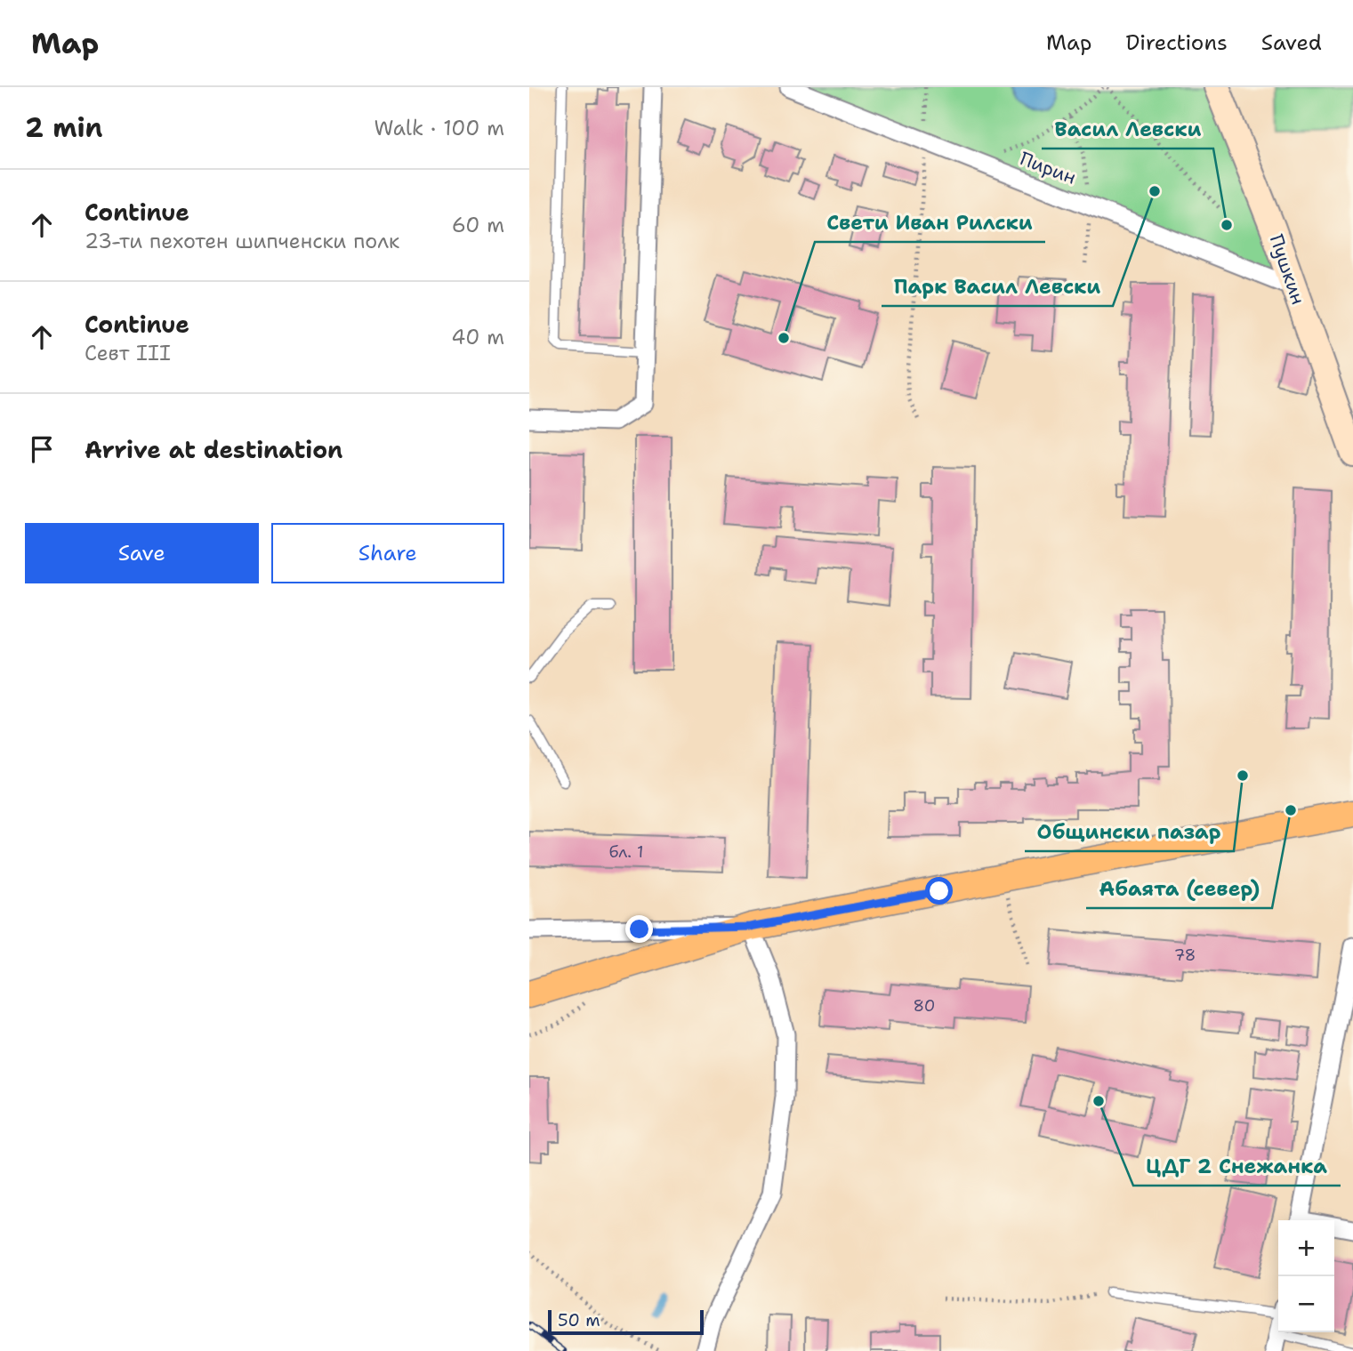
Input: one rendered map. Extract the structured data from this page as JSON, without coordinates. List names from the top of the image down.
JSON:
{
  "streets": {
    "street": ["Пирин", "Пушкин"]
  },
  "crossings": [
    ["Пирин", "Пушкин"]
  ],
  "places": [
    "Парк Васил Левски",
    "Васил Левски",
    "Свети Иван Рилски",
    "Общински пазар",
    "Абаята (север)",
    "ЦДГ 2 Снежанка"
  ],
  "house_numbers": ["бл. 1", "78", "80"],
  "scale_bar": "50 m",
  "page": {
    "header": "Map",
    "nav": ["Map", "Directions", "Saved"],
    "heading": ["2 min", "Walk · 100 m"],
    "list": [
      ["Continue", "23-ти пехотен шипченски полк", "60 m"],
      ["Continue", "Севт III", "40 m"],
      "Arrive at destination"
    ],
    "buttons": ["Save", "Share"],
    "map_buttons": ["+", "−"],
    "scale": "50 m"
  }
}
